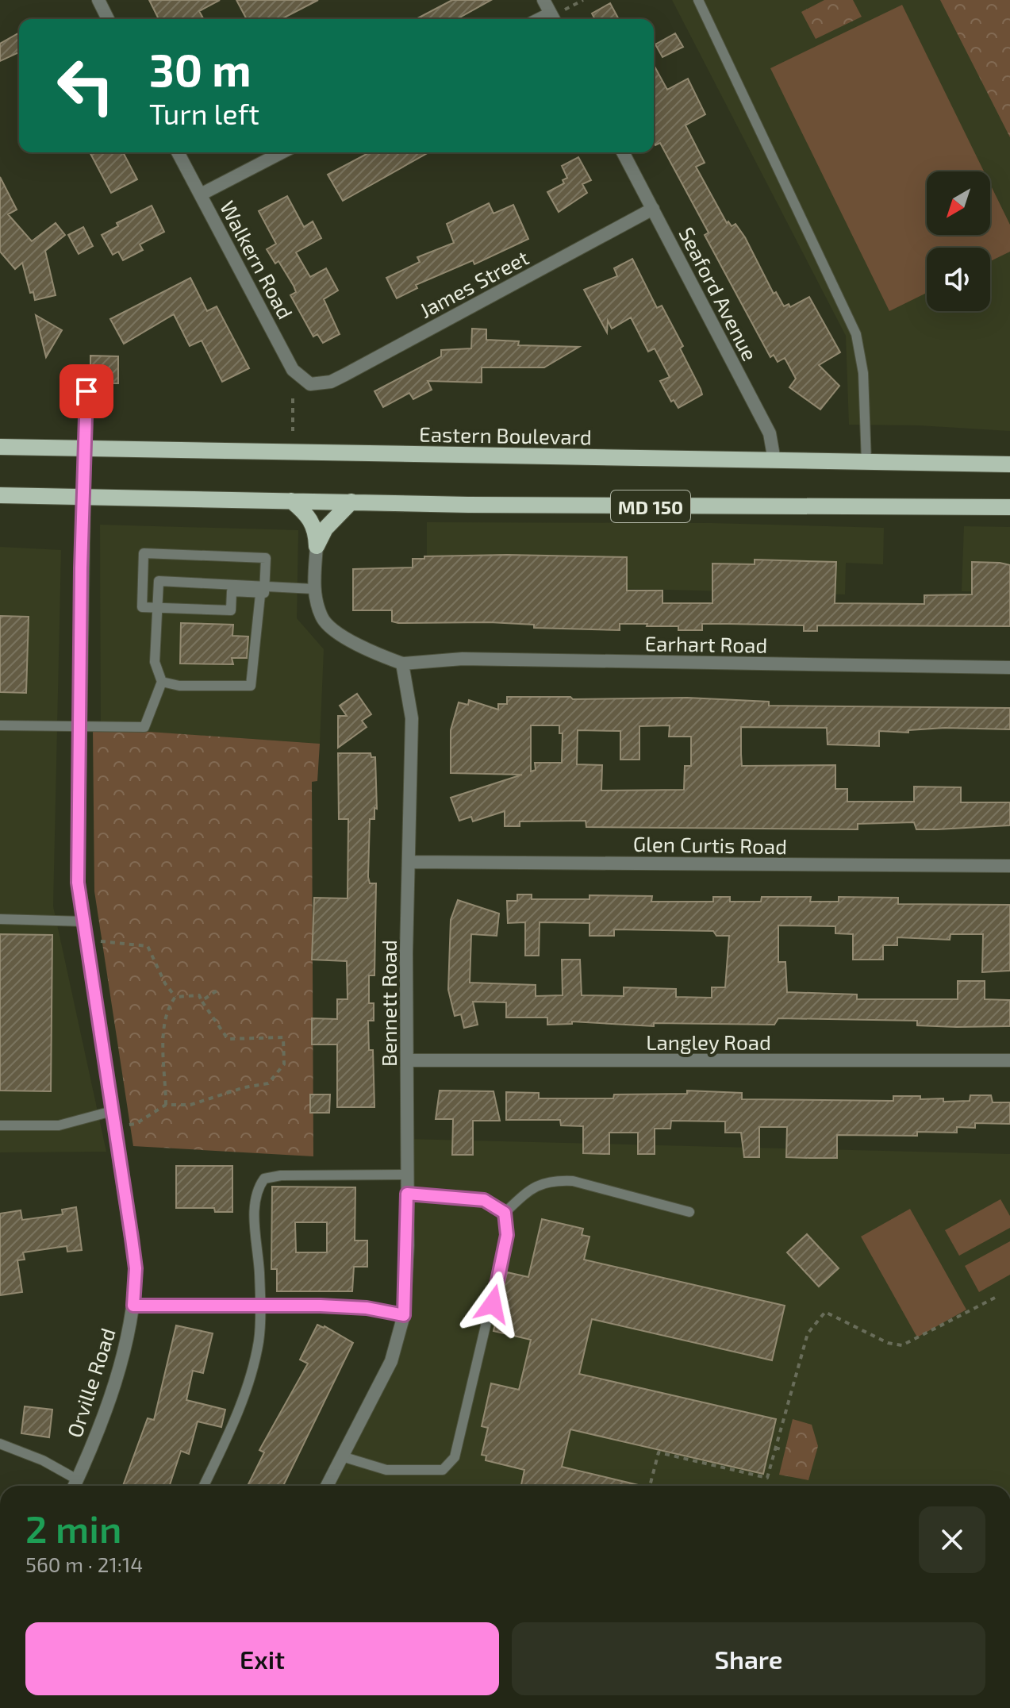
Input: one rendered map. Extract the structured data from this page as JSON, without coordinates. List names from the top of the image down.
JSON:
{
  "streets": {
    "main road": ["Eastern Boulevard", "MD 150"],
    "street": [
      "Walkern Road",
      "James Street",
      "Seaford Avenue",
      "Earhart Road",
      "Glen Curtis Road",
      "Bennett Road",
      "Langley Road",
      "Orville Road"
    ]
  },
  "crossings": [
    ["Walkern Road", "James Street"],
    ["James Street", "Seaford Avenue"],
    ["Seaford Avenue", "Eastern Boulevard"],
    ["Eastern Boulevard", "Orville Road"],
    ["MD 150", "Orville Road"],
    ["Earhart Road", "Bennett Road"],
    ["Glen Curtis Road", "Bennett Road"],
    ["Bennett Road", "Langley Road"]
  ],
  "north": "bottom left",
  "page": {
    "turn": ["30 m", "Turn left"],
    "heading": ["2 min", "560 m · 21:14"],
    "buttons": ["Exit", "Share"]
  }
}
